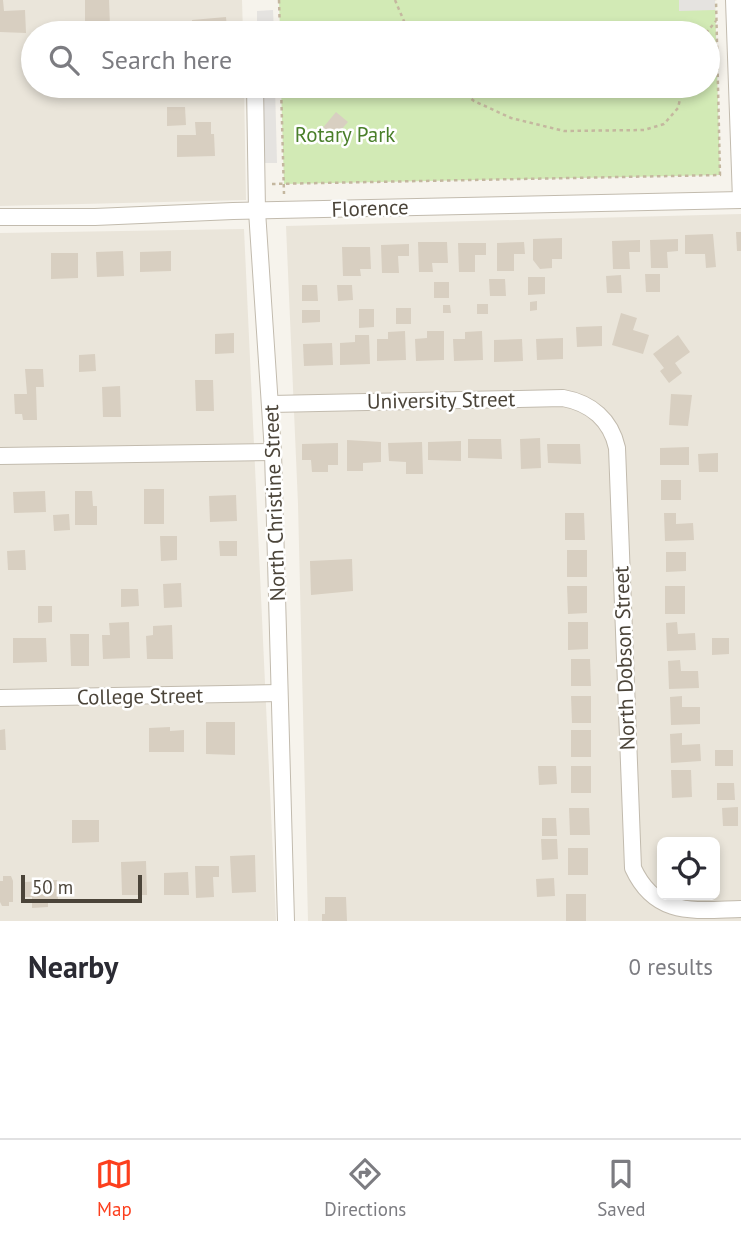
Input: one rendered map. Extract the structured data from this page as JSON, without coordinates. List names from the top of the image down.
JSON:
{
  "streets": {
    "street": [
      "Florence",
      "University Street",
      "North Christine Street",
      "North Dobson Street",
      "College Street"
    ]
  },
  "crossings": [
    ["Florence", "North Christine Street"],
    ["University Street", "North Christine Street"],
    ["University Street", "North Dobson Street"],
    ["North Christine Street", "College Street"]
  ],
  "parks": ["Rotary Park"],
  "scale_bar": "50 m",
  "page": {
    "search": "Search here",
    "scale": "50 m",
    "heading": ["Nearby", "0 results"],
    "nav": ["Map", "Directions", "Saved"]
  }
}
